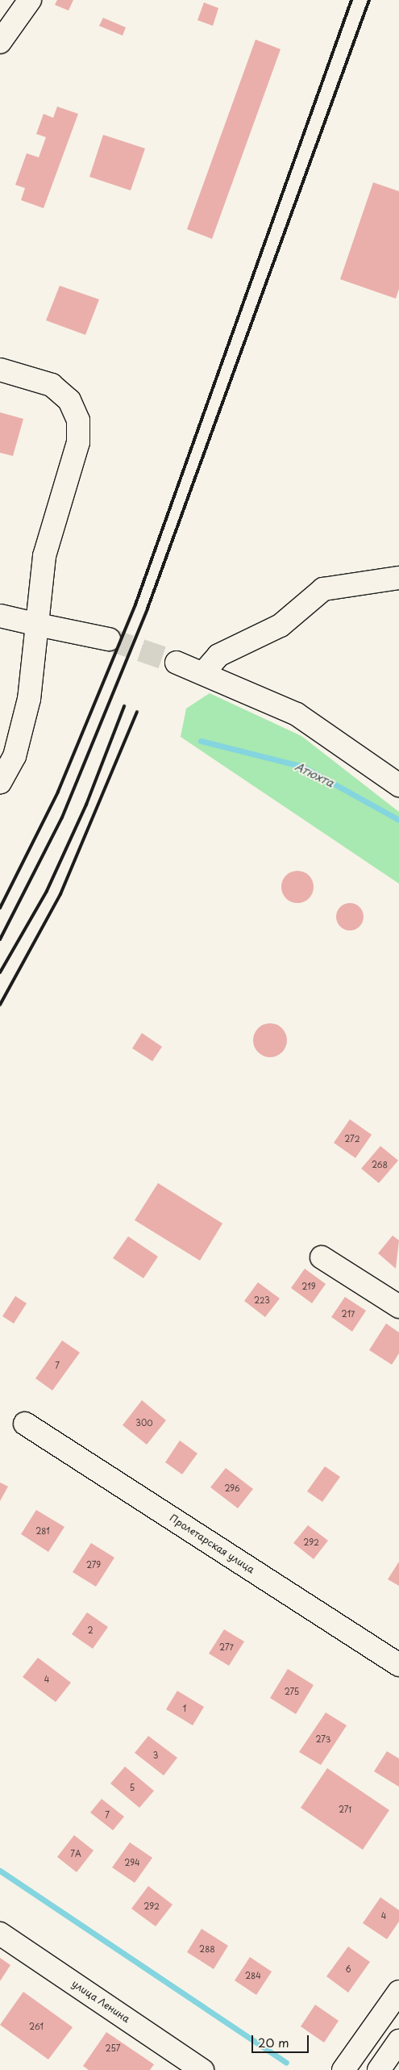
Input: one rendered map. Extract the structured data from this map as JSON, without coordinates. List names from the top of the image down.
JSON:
{
  "streets": {
    "street": ["Пролетарская улица", "улица Ленина"]
  },
  "water": ["Атюхта"],
  "house_numbers": [
    "272",
    "268",
    "219",
    "223",
    "217",
    "7",
    "300",
    "296",
    "281",
    "292",
    "279",
    "2",
    "277",
    "4",
    "275",
    "1",
    "273",
    "3",
    "5",
    "271",
    "7",
    "7А",
    "294",
    "292",
    "4",
    "288",
    "6",
    "284",
    "261",
    "257"
  ],
  "scale_bar": "20 m"
}
